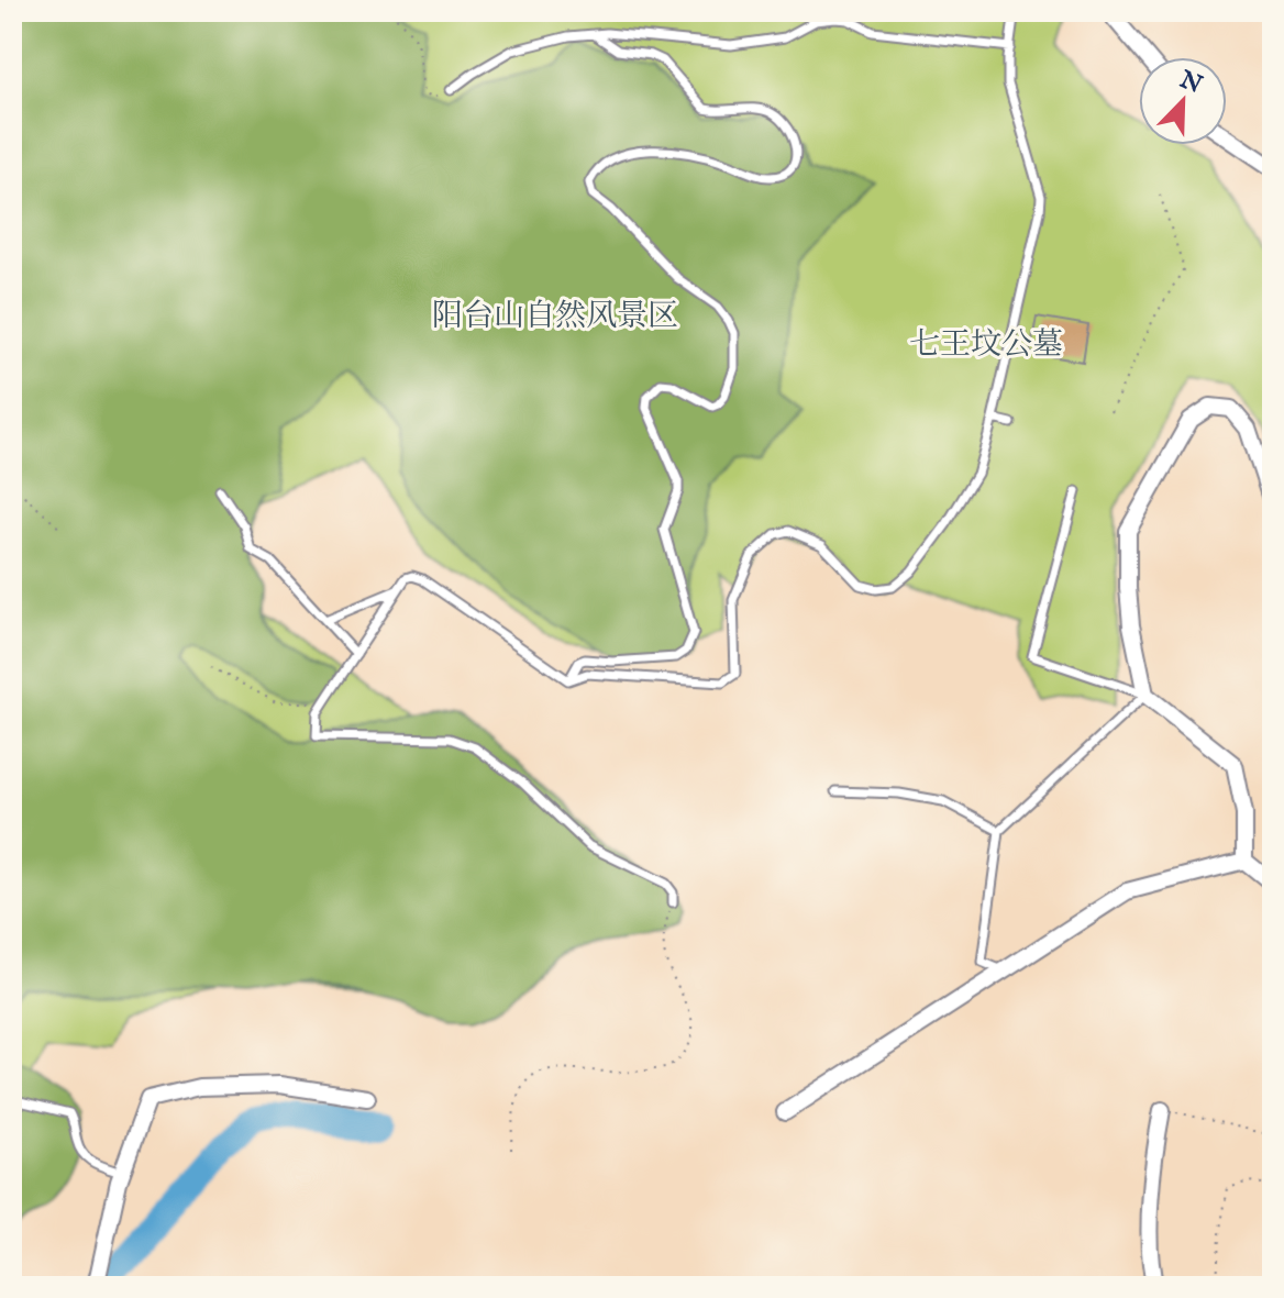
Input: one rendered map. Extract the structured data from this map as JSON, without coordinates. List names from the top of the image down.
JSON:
{
  "parks": ["阳台山自然风景区", "七王坟公墓"],
  "north": "top right"
}
